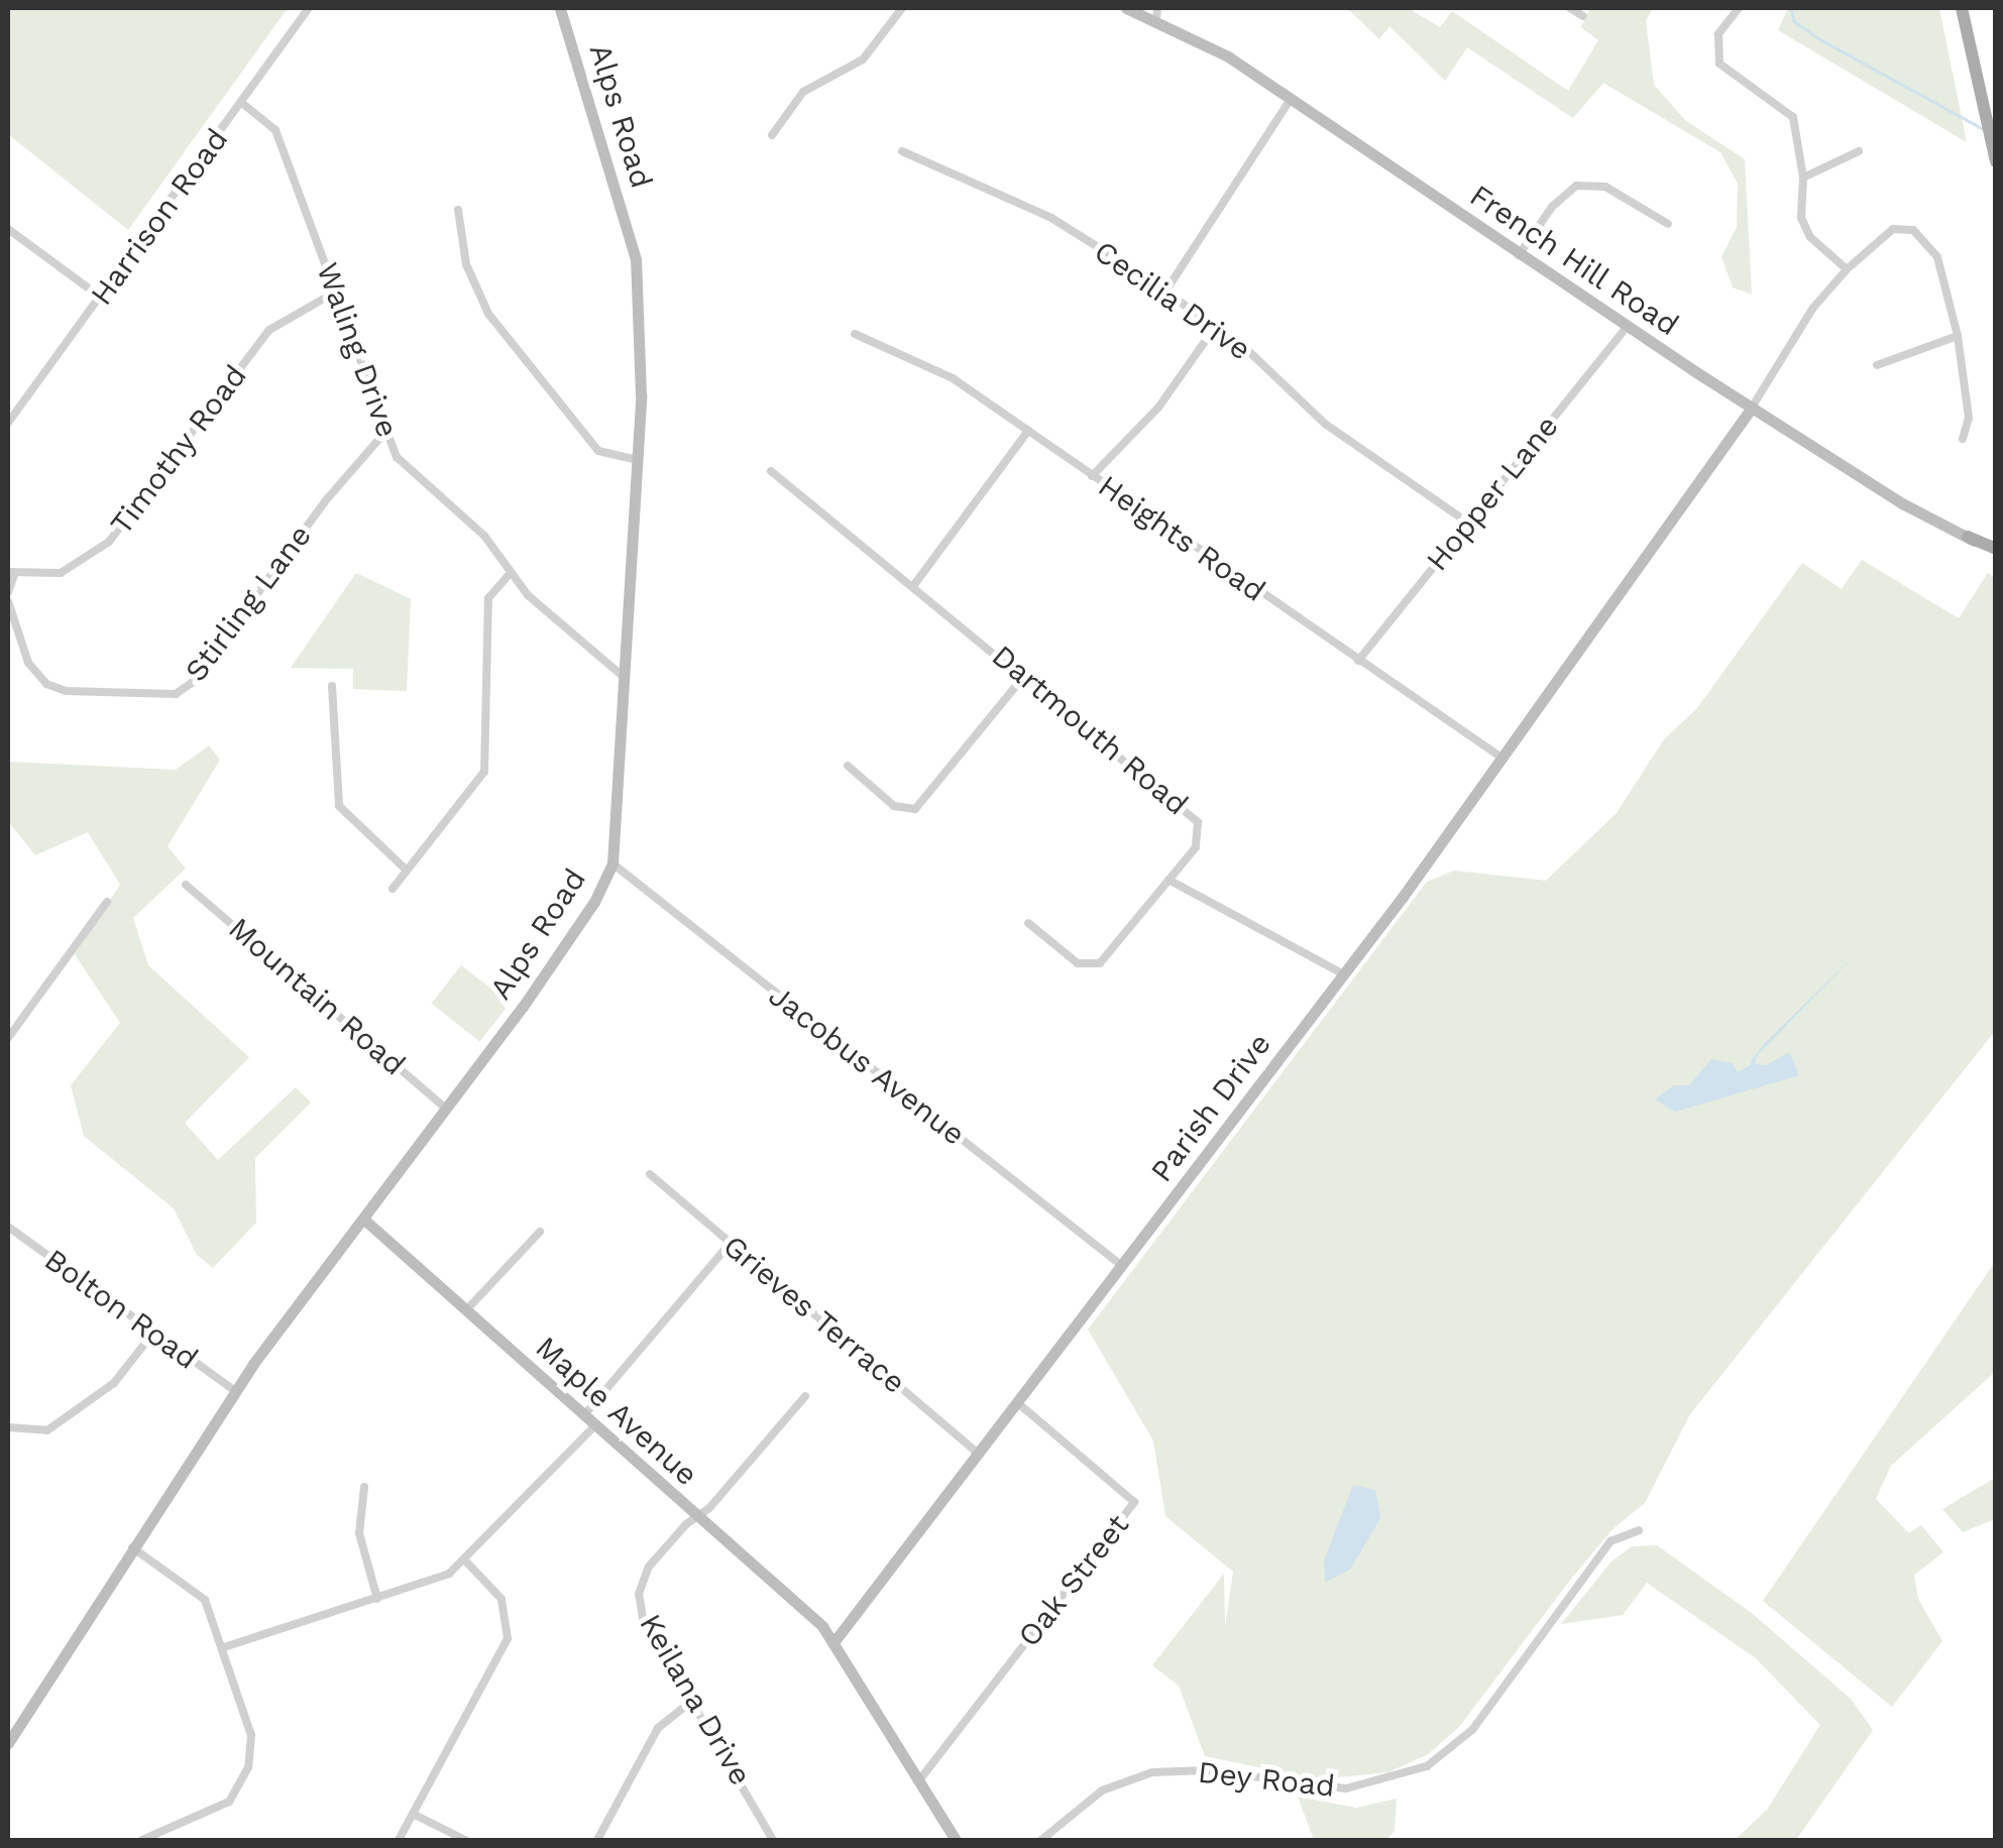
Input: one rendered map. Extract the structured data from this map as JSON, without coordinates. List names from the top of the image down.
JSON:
{
  "streets": {
    "main road": [
      "Alps Road",
      "French Hill Road",
      "Parish Drive",
      "Maple Avenue"
    ],
    "street": [
      "Harrison Road",
      "Cecilia Drive",
      "Waling Drive",
      "Timothy Road",
      "Hopper Lane",
      "Heights Road",
      "Stirling Lane",
      "Dartmouth Road",
      "Mountain Road",
      "Jacobus Avenue",
      "Bolton Road",
      "Grieves Terrace",
      "Oak Street",
      "Keilana Drive",
      "Dey Road"
    ]
  },
  "crossings": [
    ["Alps Road", "Waling Drive"],
    ["Alps Road", "Mountain Road"],
    ["Alps Road", "Jacobus Avenue"],
    ["Alps Road", "Bolton Road"],
    ["Alps Road", "Maple Avenue"],
    ["Harrison Road", "Waling Drive"],
    ["French Hill Road", "Hopper Lane"],
    ["French Hill Road", "Parish Drive"],
    ["Cecilia Drive", "Hopper Lane"],
    ["Waling Drive", "Timothy Road"],
    ["Waling Drive", "Stirling Lane"],
    ["Hopper Lane", "Heights Road"],
    ["Heights Road", "Parish Drive"],
    ["Jacobus Avenue", "Parish Drive"],
    ["Parish Drive", "Grieves Terrace"],
    ["Parish Drive", "Maple Avenue"],
    ["Parish Drive", "Oak Street"],
    ["Maple Avenue", "Keilana Drive"]
  ]
}
